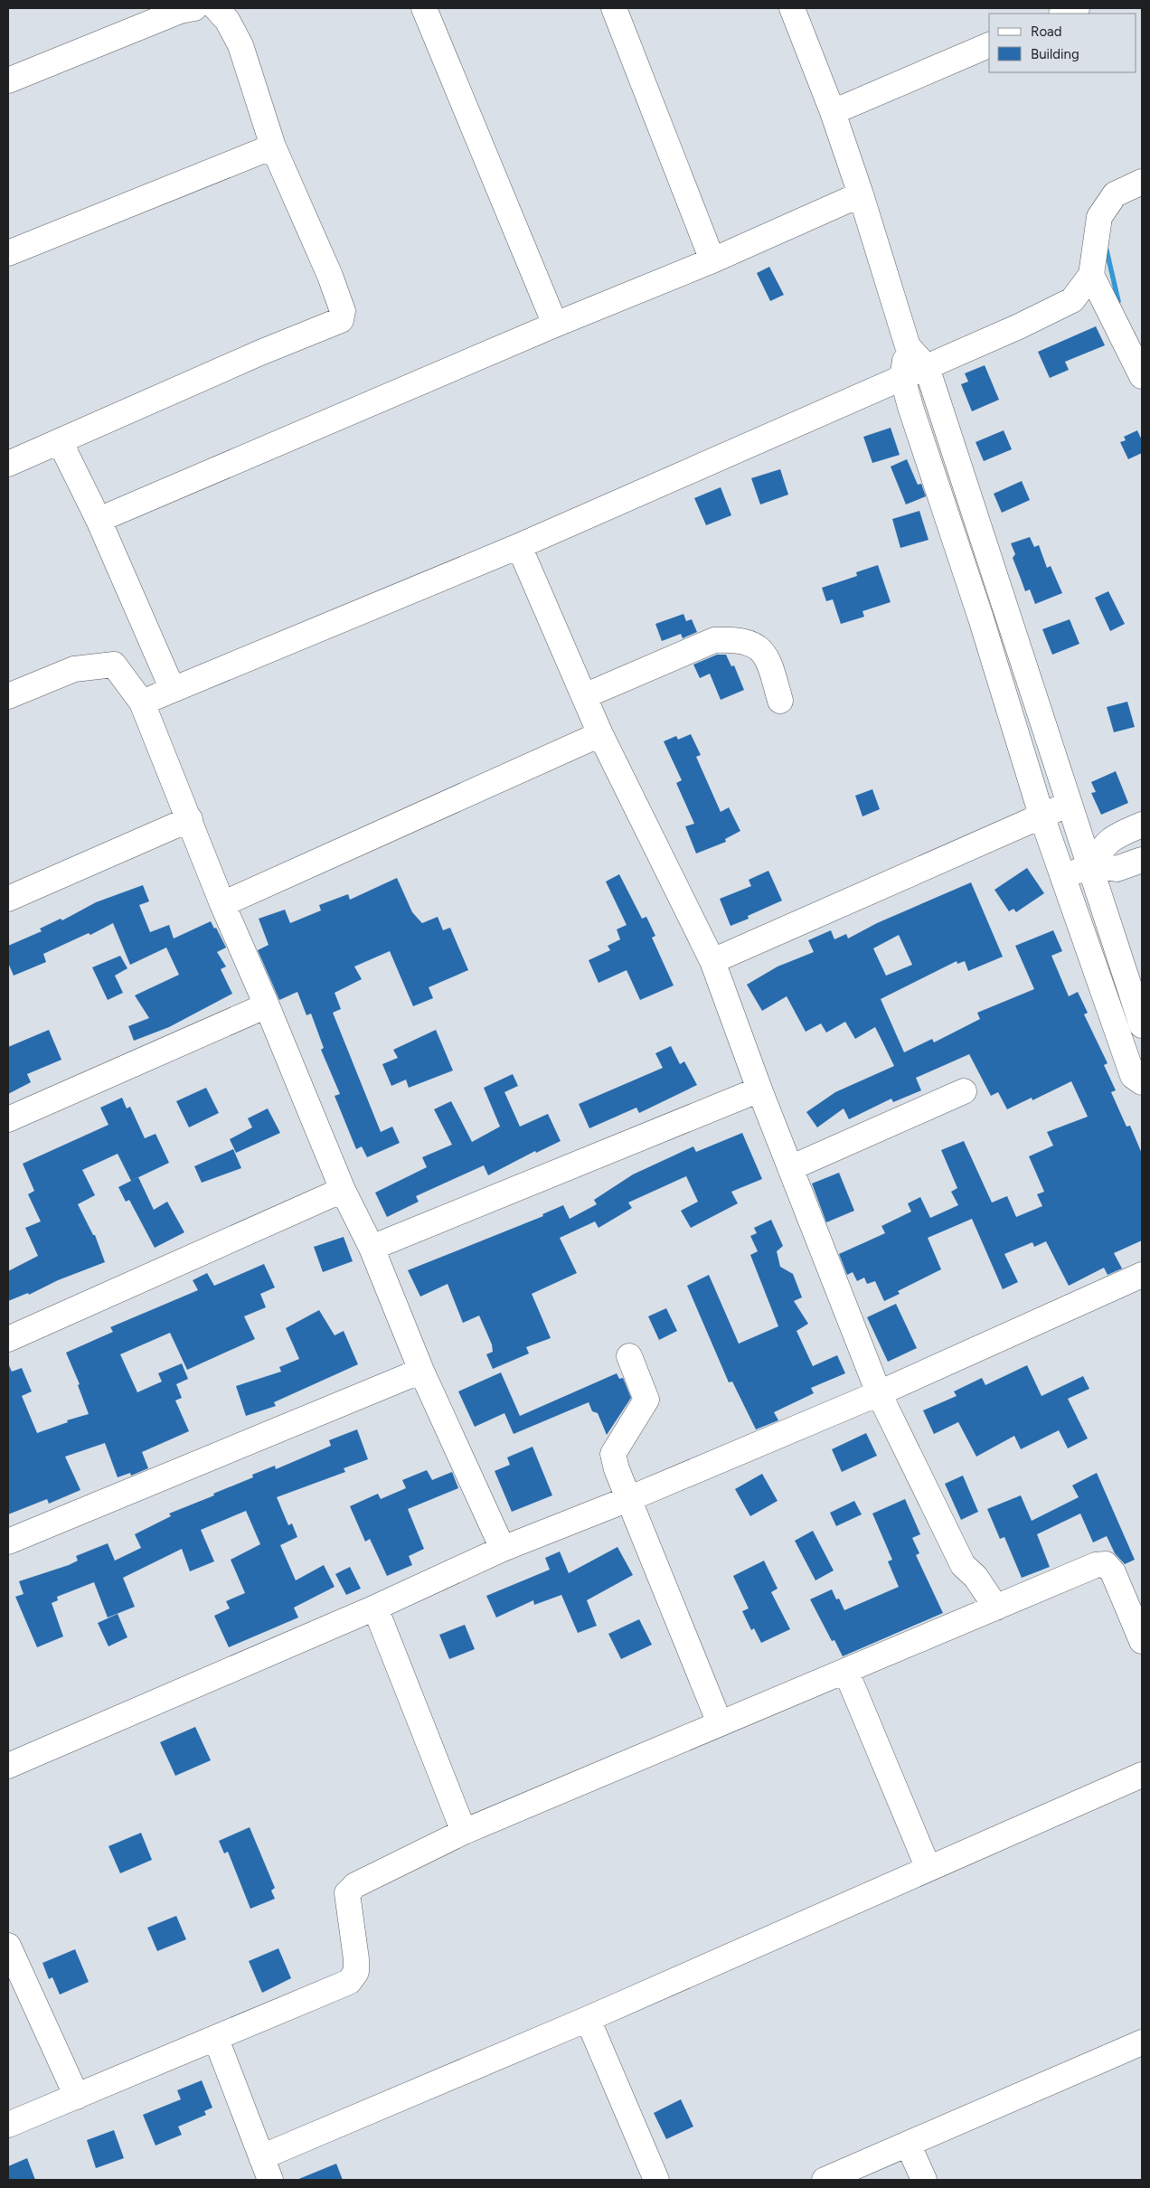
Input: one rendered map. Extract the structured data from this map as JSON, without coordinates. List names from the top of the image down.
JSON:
{
  "legend": ["Road", "Building"]
}
